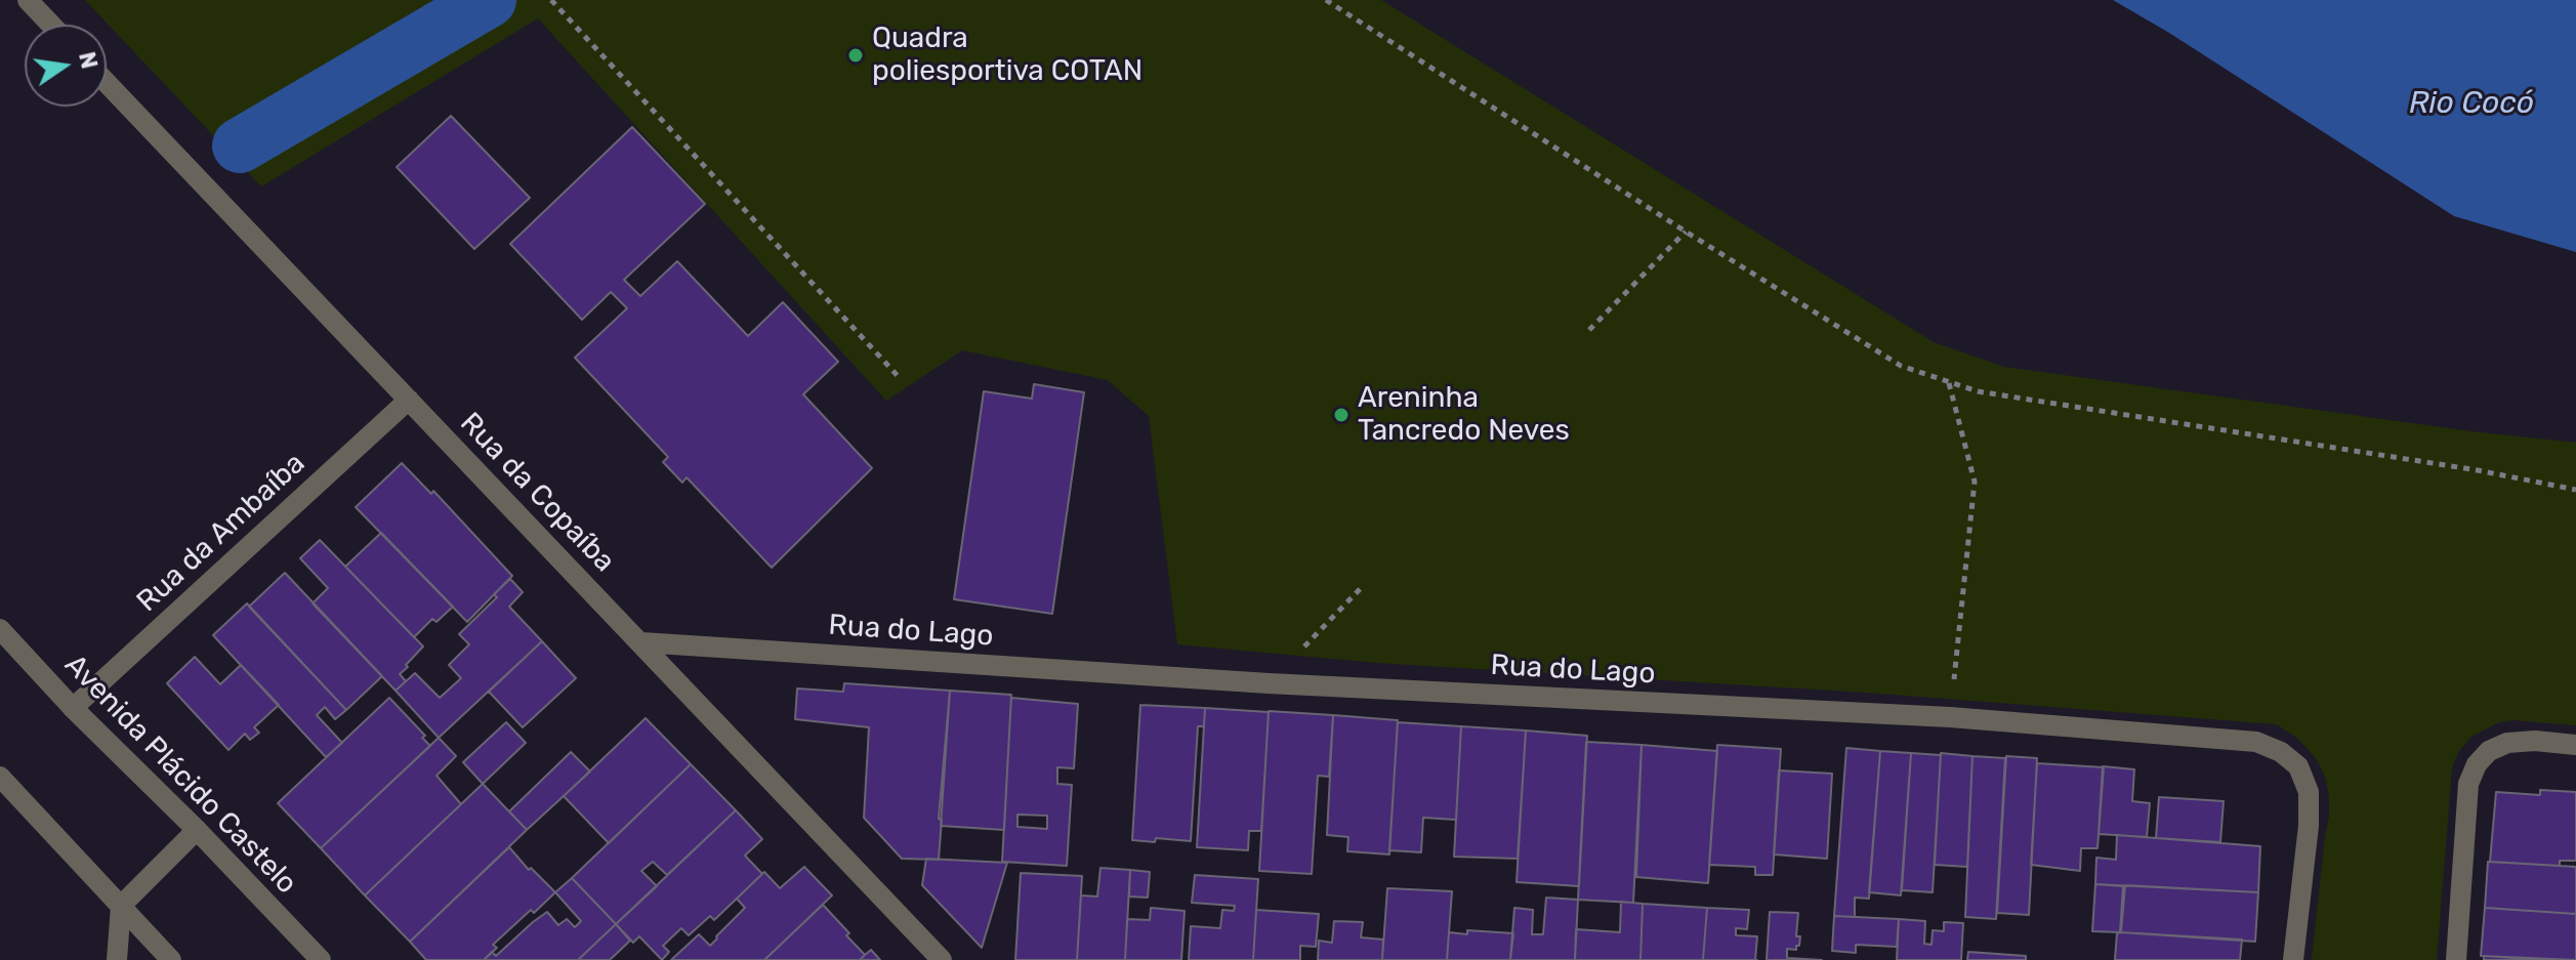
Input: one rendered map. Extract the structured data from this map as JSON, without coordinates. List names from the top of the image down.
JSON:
{
  "streets": {
    "street": [
      "Rua da Copaíba",
      "Rua da Ambaíba",
      "Rua do Lago",
      "Avenida Plácido Castelo"
    ]
  },
  "crossings": [
    ["Rua da Copaíba", "Rua da Ambaíba"],
    ["Rua da Copaíba", "Rua do Lago"],
    ["Rua da Ambaíba", "Avenida Plácido Castelo"]
  ],
  "water": ["Rio Cocó"],
  "places": ["Quadra poliesportiva COTAN", "Areninha Tancredo Neves"],
  "north": "right"
}
